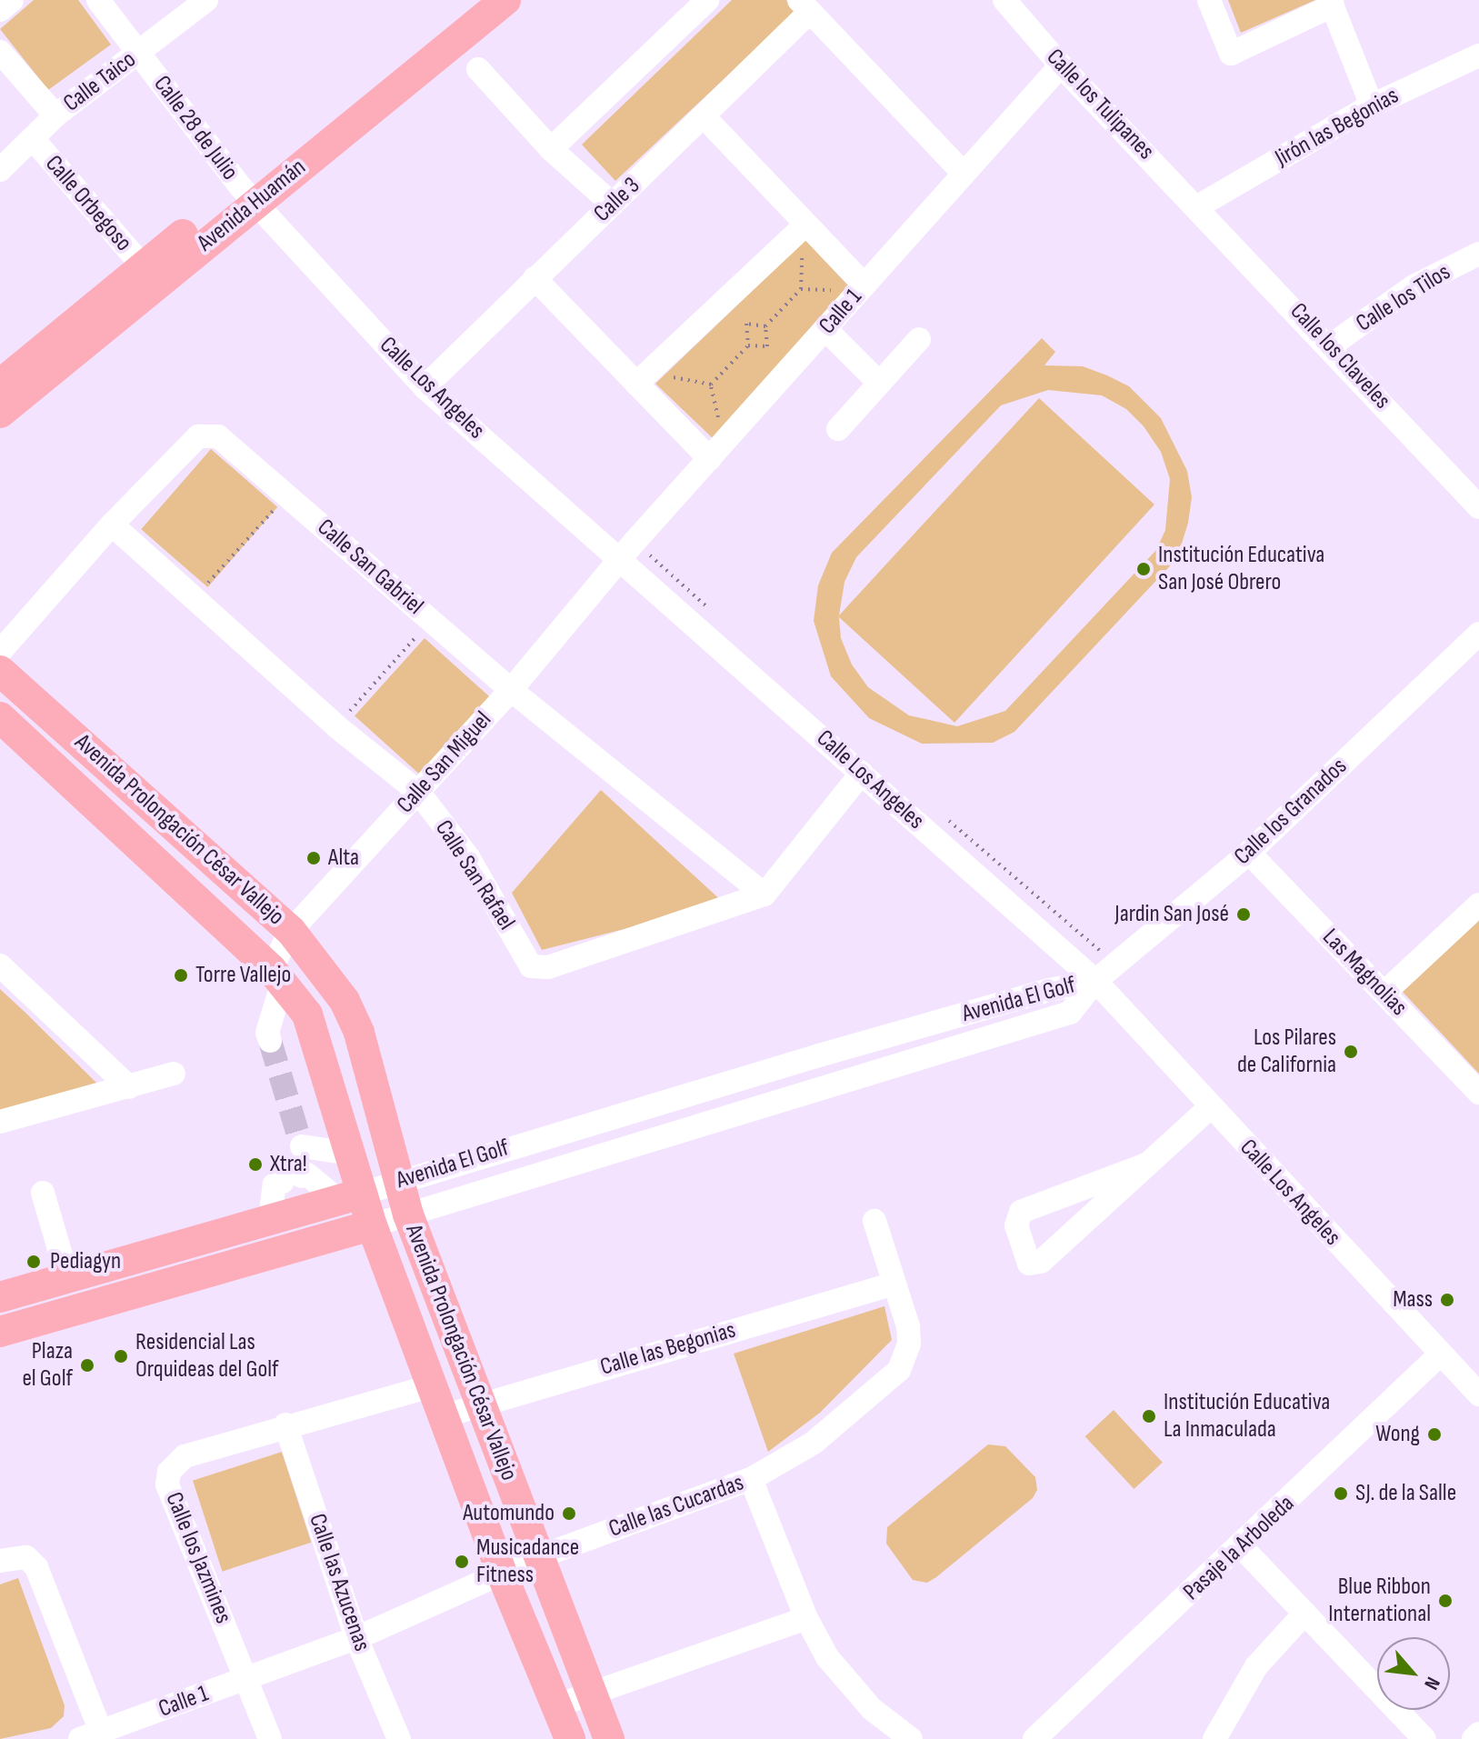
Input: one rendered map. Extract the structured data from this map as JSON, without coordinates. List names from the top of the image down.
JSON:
{
  "streets": {
    "main road": ["Avenida Huamán", "Avenida Prolongación César Vallejo", "Avenida El Golf"],
    "street": [
      "Calle Taico",
      "Calle los Tulipanes",
      "Jirón las Begonias",
      "Calle 28 de Julio",
      "Calle 3",
      "Calle Orbegoso",
      "Calle los Tilos",
      "Calle 1",
      "Calle los Claveles",
      "Calle Los Angeles",
      "Calle San Gabriel",
      "Calle San Miguel",
      "Calle los Granados",
      "Calle San Rafael",
      "Las Magnolias",
      "Calle las Begonias",
      "Calle las Cucardas",
      "Pasaje la Arboleda",
      "Calle los Jazmines",
      "Calle las Azucenas"
    ]
  },
  "crossings": [
    ["Calle Taico", "Calle 28 de Julio"],
    ["Calle Taico", "Calle Orbegoso"],
    ["Calle los Tulipanes", "Jirón las Begonias"],
    ["Calle los Tulipanes", "Calle 1"],
    ["Calle los Tulipanes", "Calle los Claveles"],
    ["Jirón las Begonias", "Calle los Claveles"],
    ["Calle 28 de Julio", "Avenida Huamán"],
    ["Calle 28 de Julio", "Calle Los Angeles"],
    ["Calle 3", "Calle Los Angeles"],
    ["Calle Orbegoso", "Avenida Huamán"],
    ["Avenida Huamán", "Calle Los Angeles"],
    ["Calle los Tilos", "Calle los Claveles"],
    ["Calle 1", "Calle Los Angeles"],
    ["Calle 1", "Calle San Miguel"],
    ["Calle 1", "Calle las Cucardas"],
    ["Calle 1", "Calle los Jazmines"],
    ["Calle Los Angeles", "Calle San Miguel"],
    ["Calle Los Angeles", "Calle los Granados"],
    ["Calle Los Angeles", "Avenida El Golf"],
    ["Calle Los Angeles", "Pasaje la Arboleda"],
    ["Calle San Gabriel", "Calle San Miguel"],
    ["Calle San Gabriel", "Calle San Rafael"],
    ["Calle San Miguel", "Avenida Prolongación César Vallejo"],
    ["Calle San Miguel", "Calle San Rafael"],
    ["Calle los Granados", "Las Magnolias"],
    ["Calle los Granados", "Avenida El Golf"],
    ["Avenida Prolongación César Vallejo", "Avenida El Golf"],
    ["Avenida Prolongación César Vallejo", "Calle las Begonias"],
    ["Avenida Prolongación César Vallejo", "Calle las Cucardas"],
    ["Avenida Prolongación César Vallejo", "Calle los Jazmines"],
    ["Calle las Begonias", "Calle las Cucardas"],
    ["Calle las Cucardas", "Calle los Jazmines"],
    ["Calle las Cucardas", "Calle las Azucenas"],
    ["Calle los Jazmines", "Calle las Azucenas"]
  ],
  "places": [
    "Institución Educativa San José Obrero",
    "Alta",
    "Jardin San José",
    "Torre Vallejo",
    "Los Pilares de California",
    "Xtra!",
    "Pediagyn",
    "Mass",
    "Residencial Las Orquideas del Golf",
    "Plaza el Golf",
    "Institución Educativa La Inmaculada",
    "Wong",
    "SJ. de la Salle",
    "Automundo",
    "Musicadance Fitness",
    "Blue Ribbon International"
  ],
  "north": "bottom right"
}
